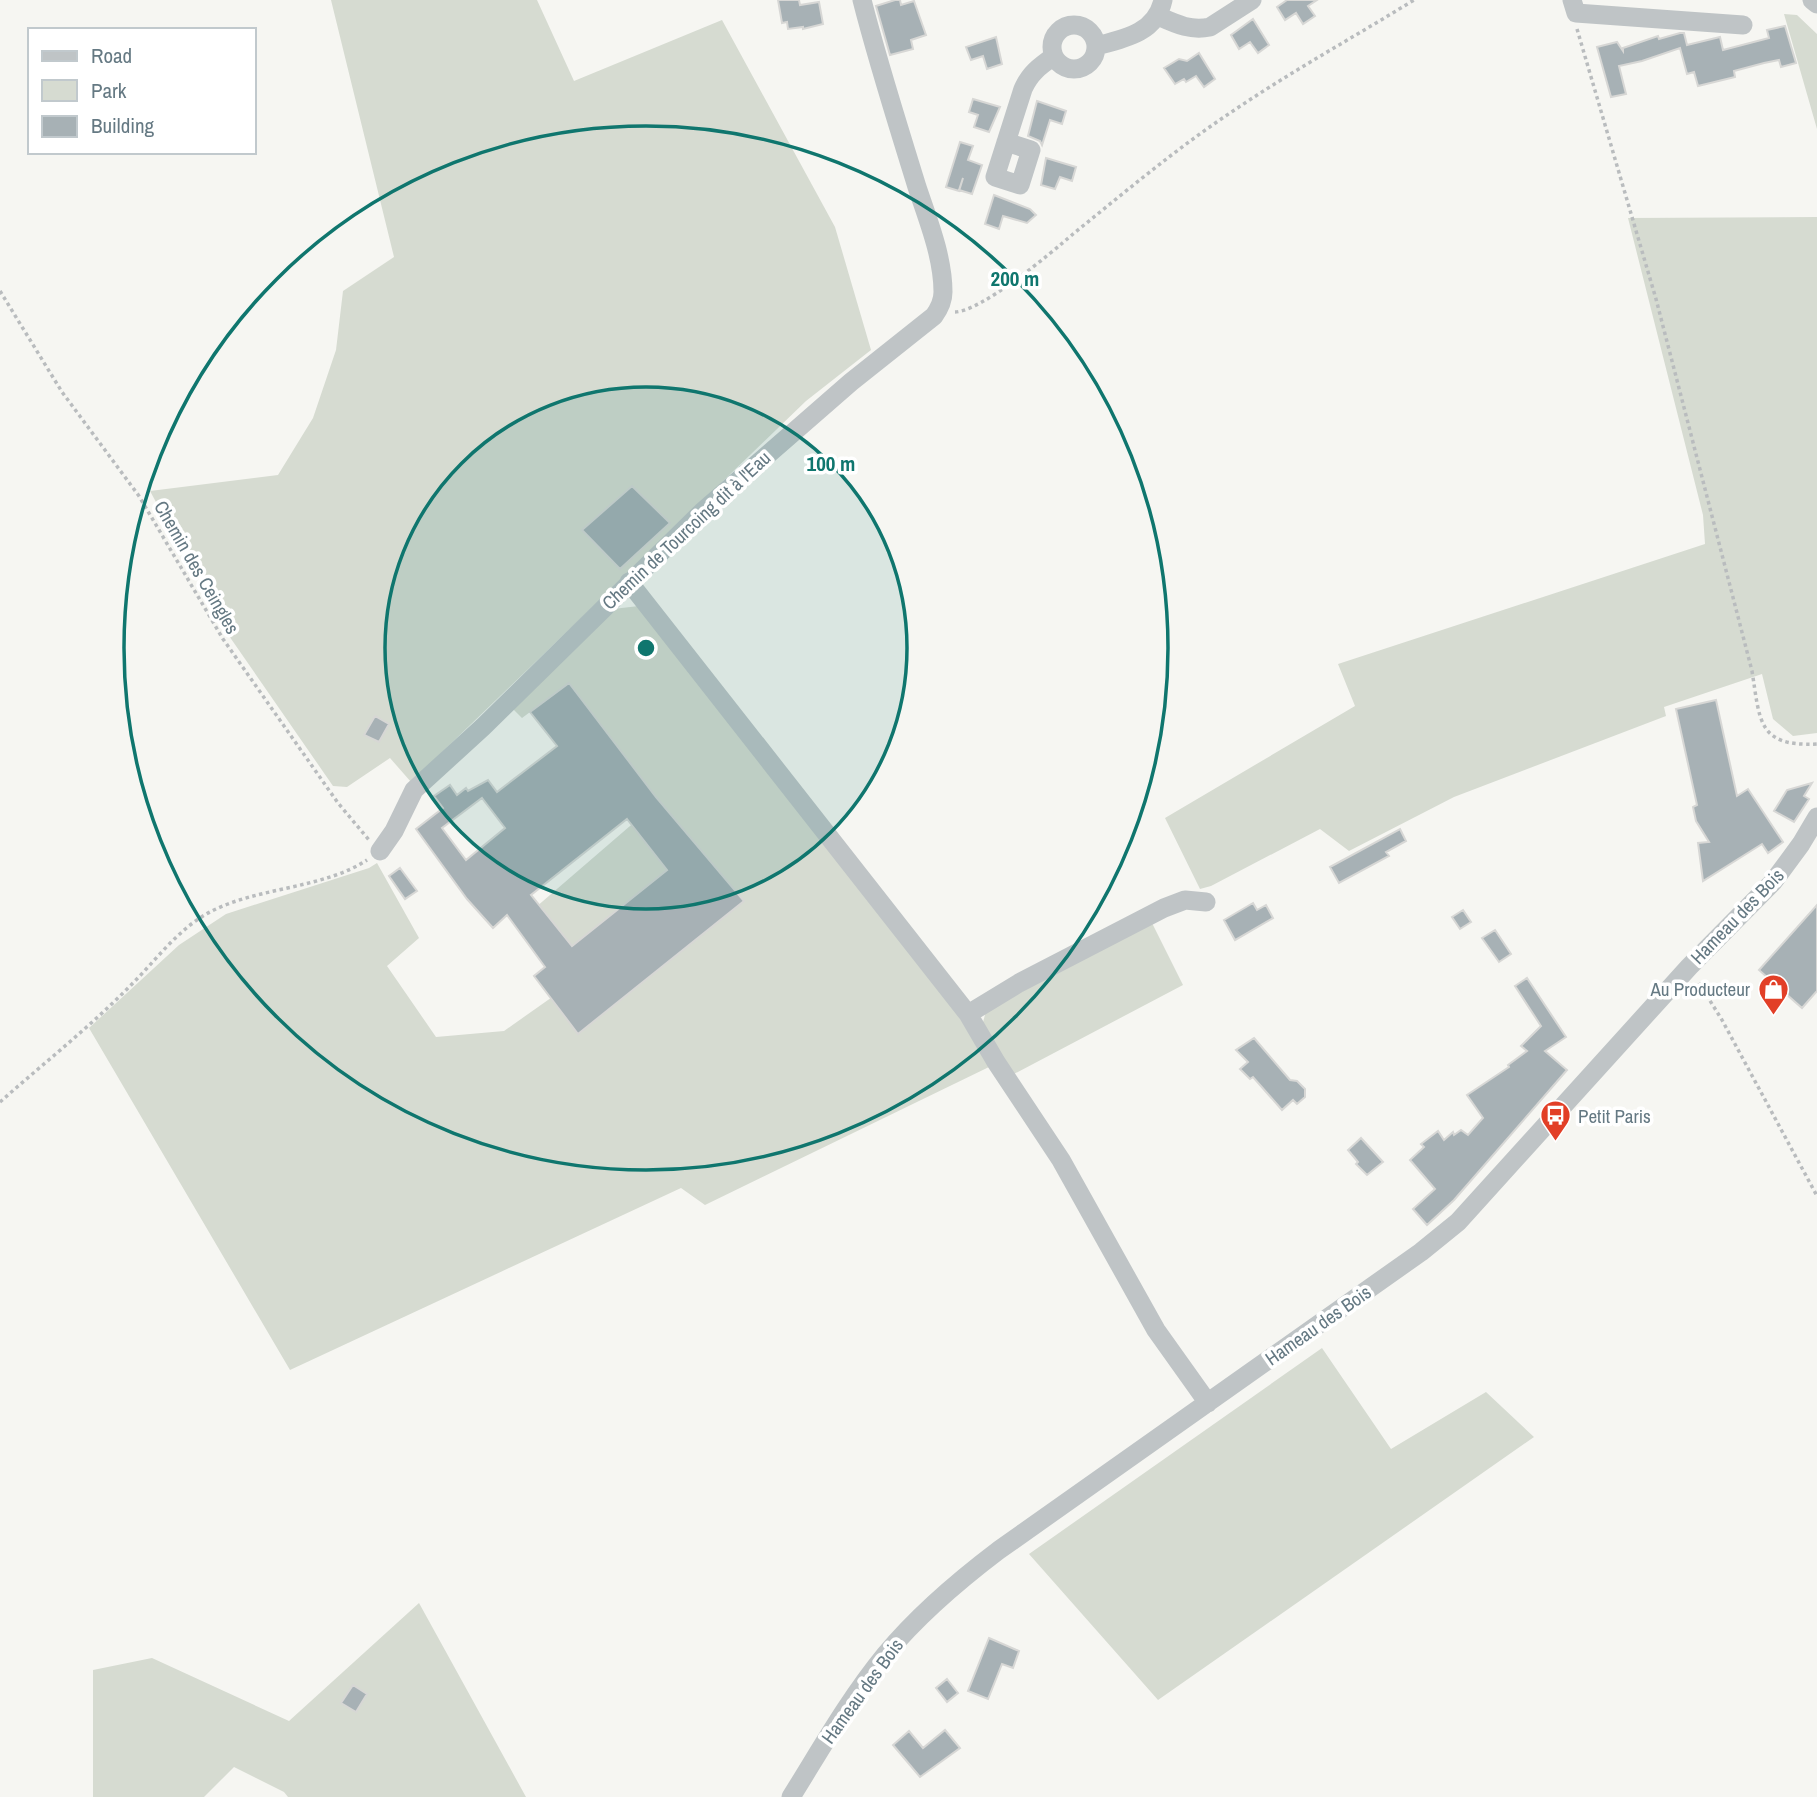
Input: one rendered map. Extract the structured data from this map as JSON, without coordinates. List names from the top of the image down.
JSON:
{
  "streets": {
    "street": ["Chemin de Tourcoing dit à l'Eau", "Hameau des Bois"],
    "path": ["Chemin des Ceingles"]
  },
  "crossings": [
    ["Chemin de Tourcoing dit à l'Eau", "Chemin des Ceingles"]
  ],
  "places": {
    "shop": ["Au Producteur"],
    "bus stop": ["Petit Paris"]
  },
  "legend": ["Road", "Park", "Building"],
  "rings": ["200 m", "100 m"]
}
